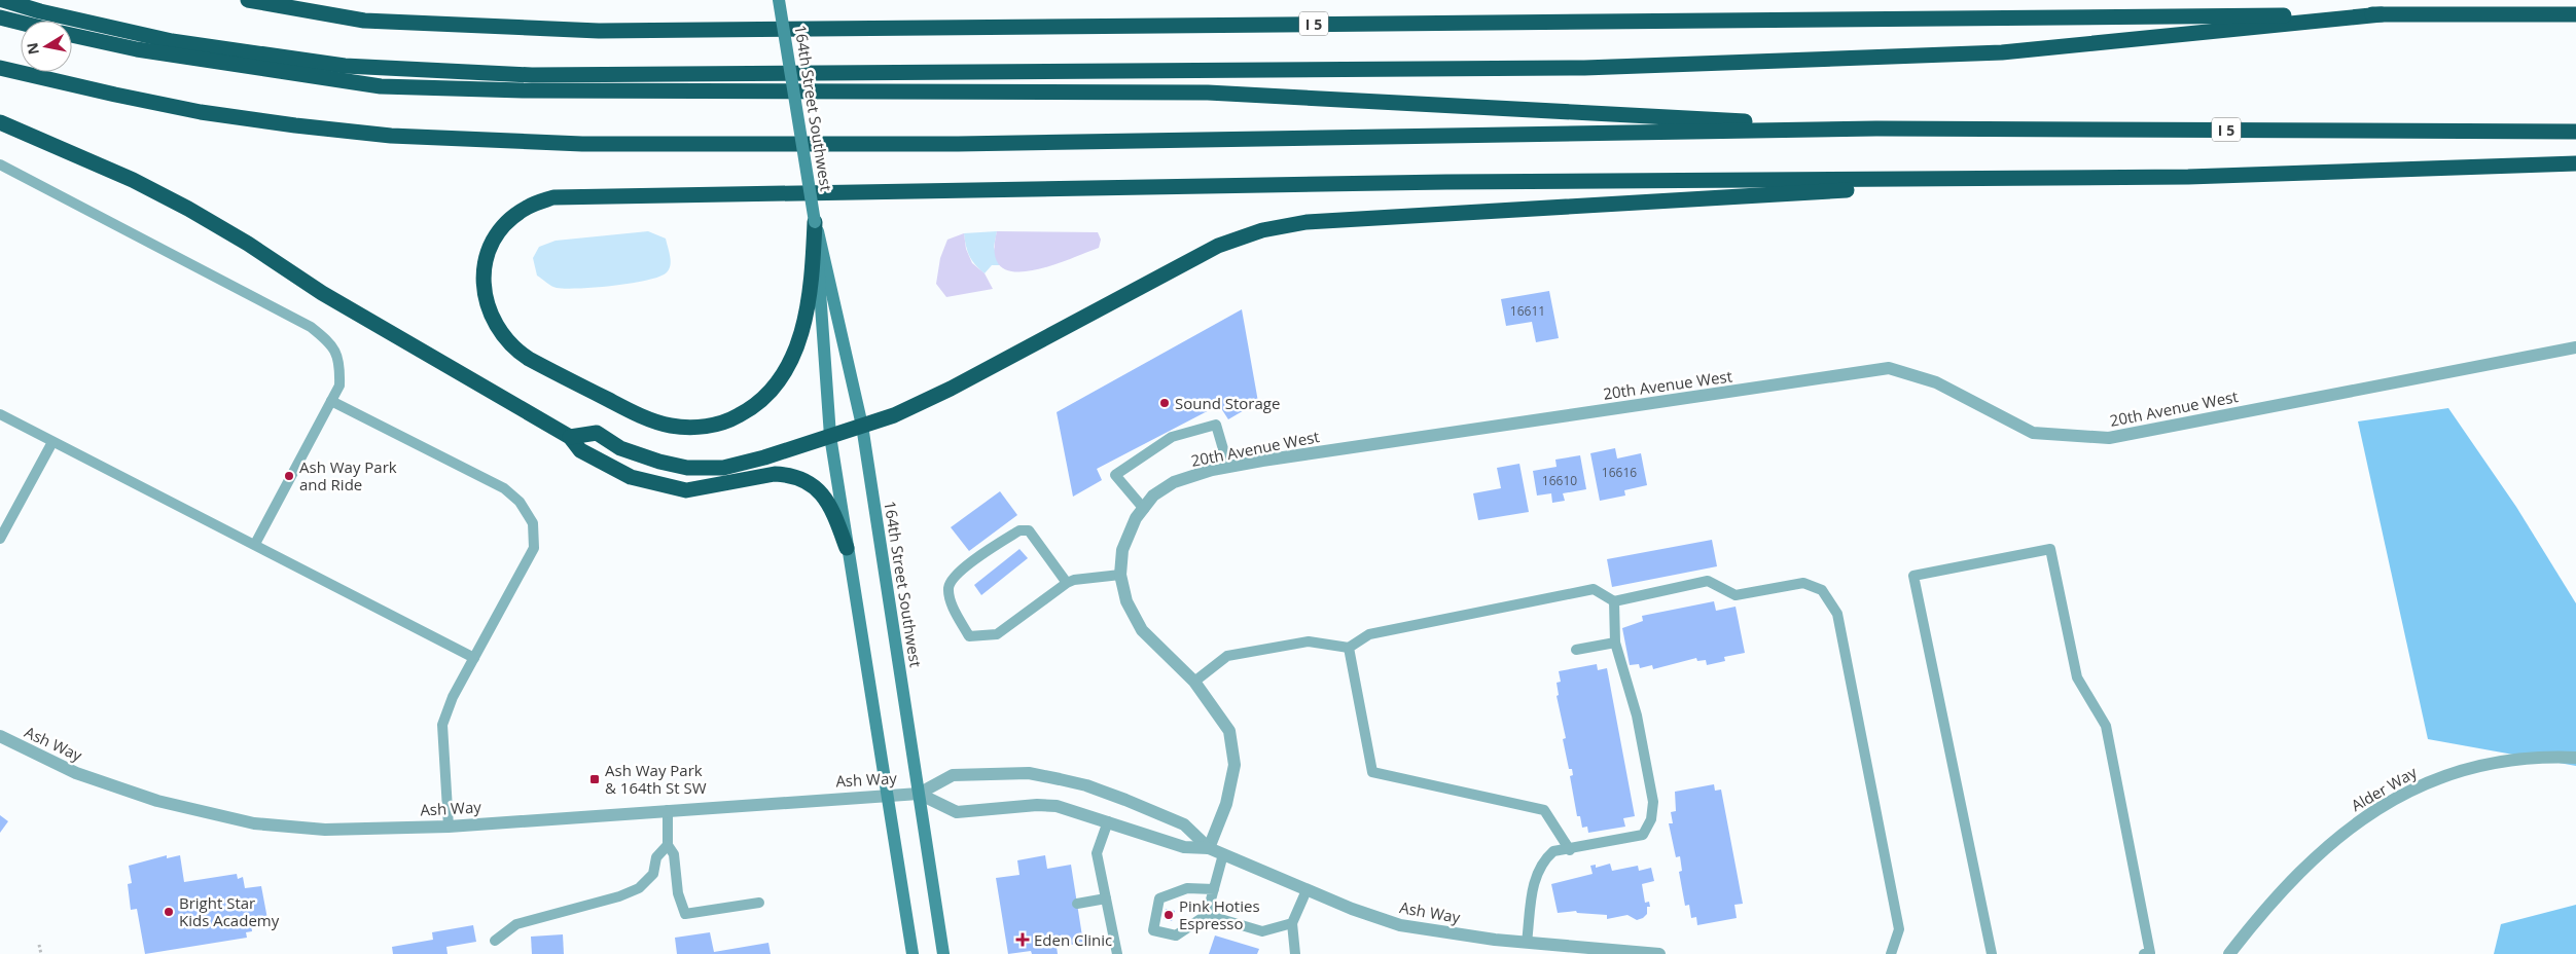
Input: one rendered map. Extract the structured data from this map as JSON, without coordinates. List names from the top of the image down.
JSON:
{
  "streets": {
    "highway": ["I 5"],
    "main road": ["164th Street Southwest"],
    "street": ["20th Avenue West", "Ash Way", "Alder Way"]
  },
  "crossings": [
    ["164th Street Southwest", "Ash Way"],
    ["20th Avenue West", "Ash Way"]
  ],
  "places": {
    "other": [
      "Sound Storage",
      "Ash Way Park and Ride",
      "Bright Star Kids Academy",
      "Pink Hoties Espresso"
    ],
    "transit": ["Ash Way Park & 164th St SW"],
    "health": ["Eden Clinic"]
  },
  "house_numbers": ["16611", "16616", "16610"],
  "north": "left"
}
